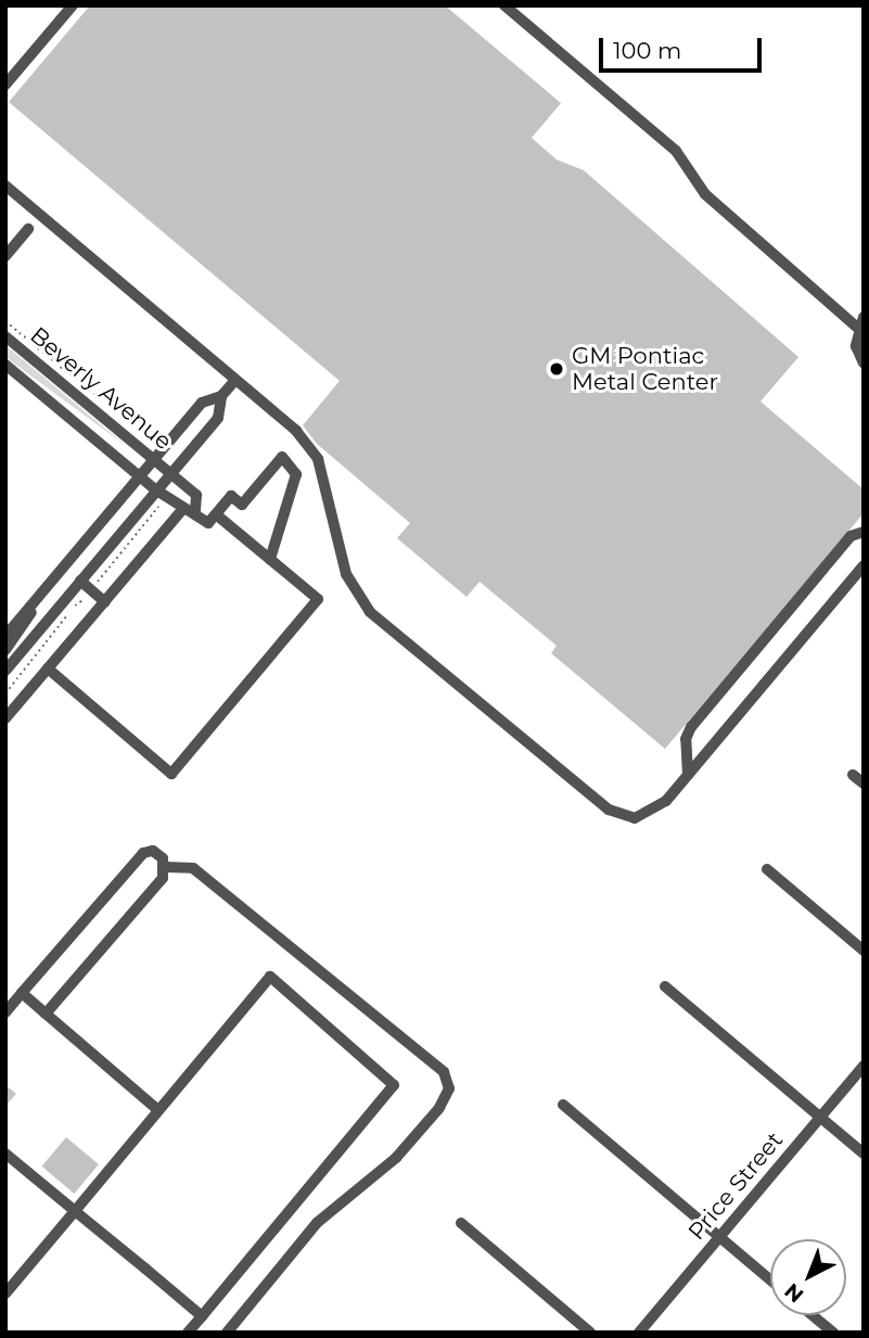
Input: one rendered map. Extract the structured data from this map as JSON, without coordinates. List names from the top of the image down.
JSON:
{
  "streets": {
    "street": ["Beverly Avenue", "Price Street"]
  },
  "places": ["GM Pontiac Metal Center"],
  "scale_bar": "100 m",
  "north": "bottom left"
}
